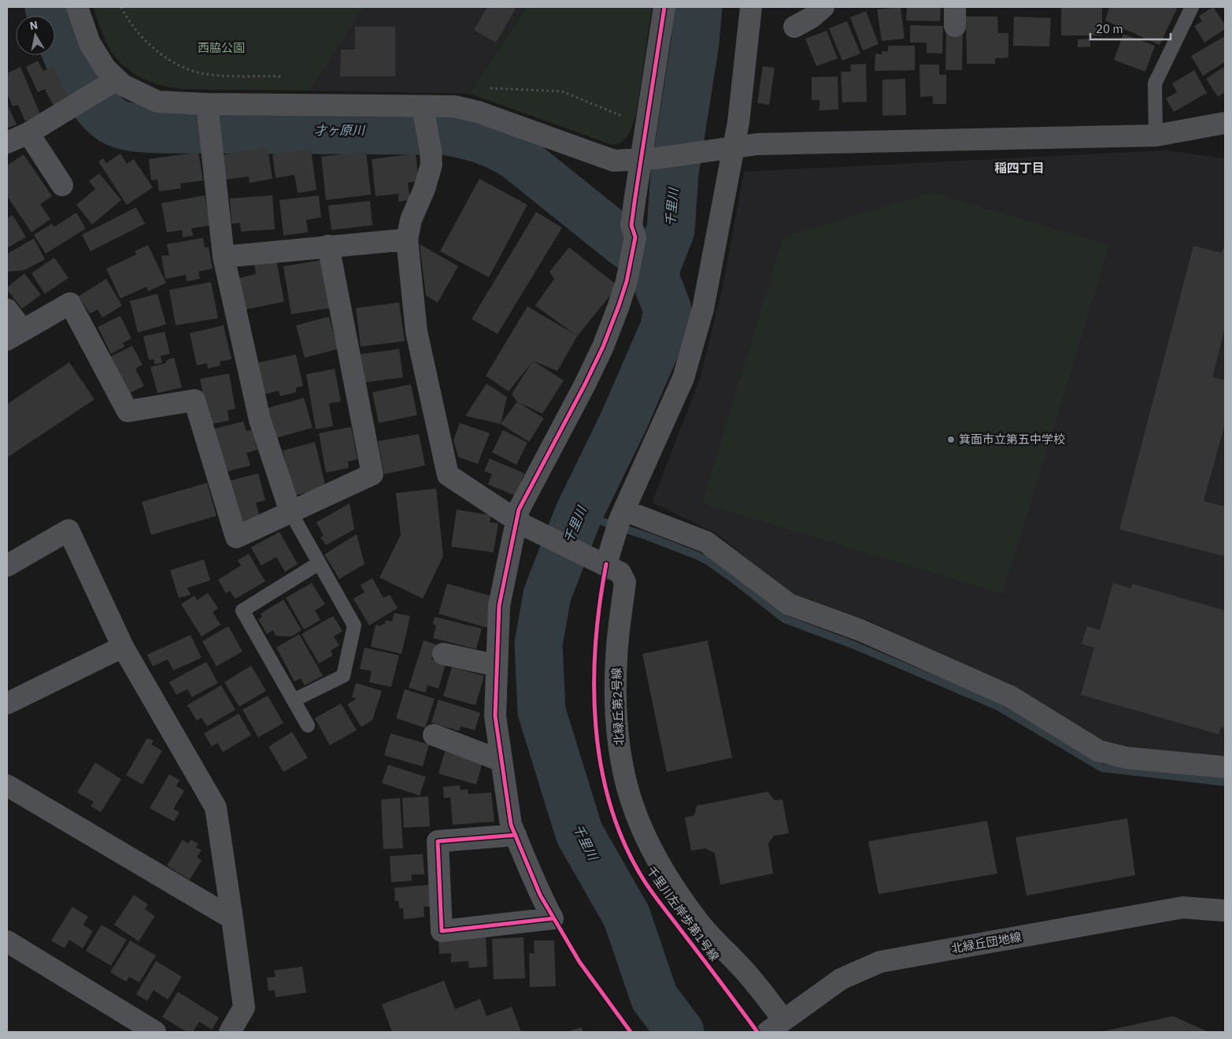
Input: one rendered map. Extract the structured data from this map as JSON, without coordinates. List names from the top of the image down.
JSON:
{
  "streets": {
    "street": ["北緑丘第2号線", "北緑丘団地線"],
    "cycle path": ["千里川左岸歩第1号線"]
  },
  "crossings": [
    ["北緑丘第2号線", "北緑丘団地線"]
  ],
  "districts": ["稲四丁目"],
  "water": ["才ヶ原川", "千里川"],
  "parks": ["西脇公園"],
  "places": ["箕面市立第五中学校"],
  "scale_bar": "20 m",
  "north": "top"
}
